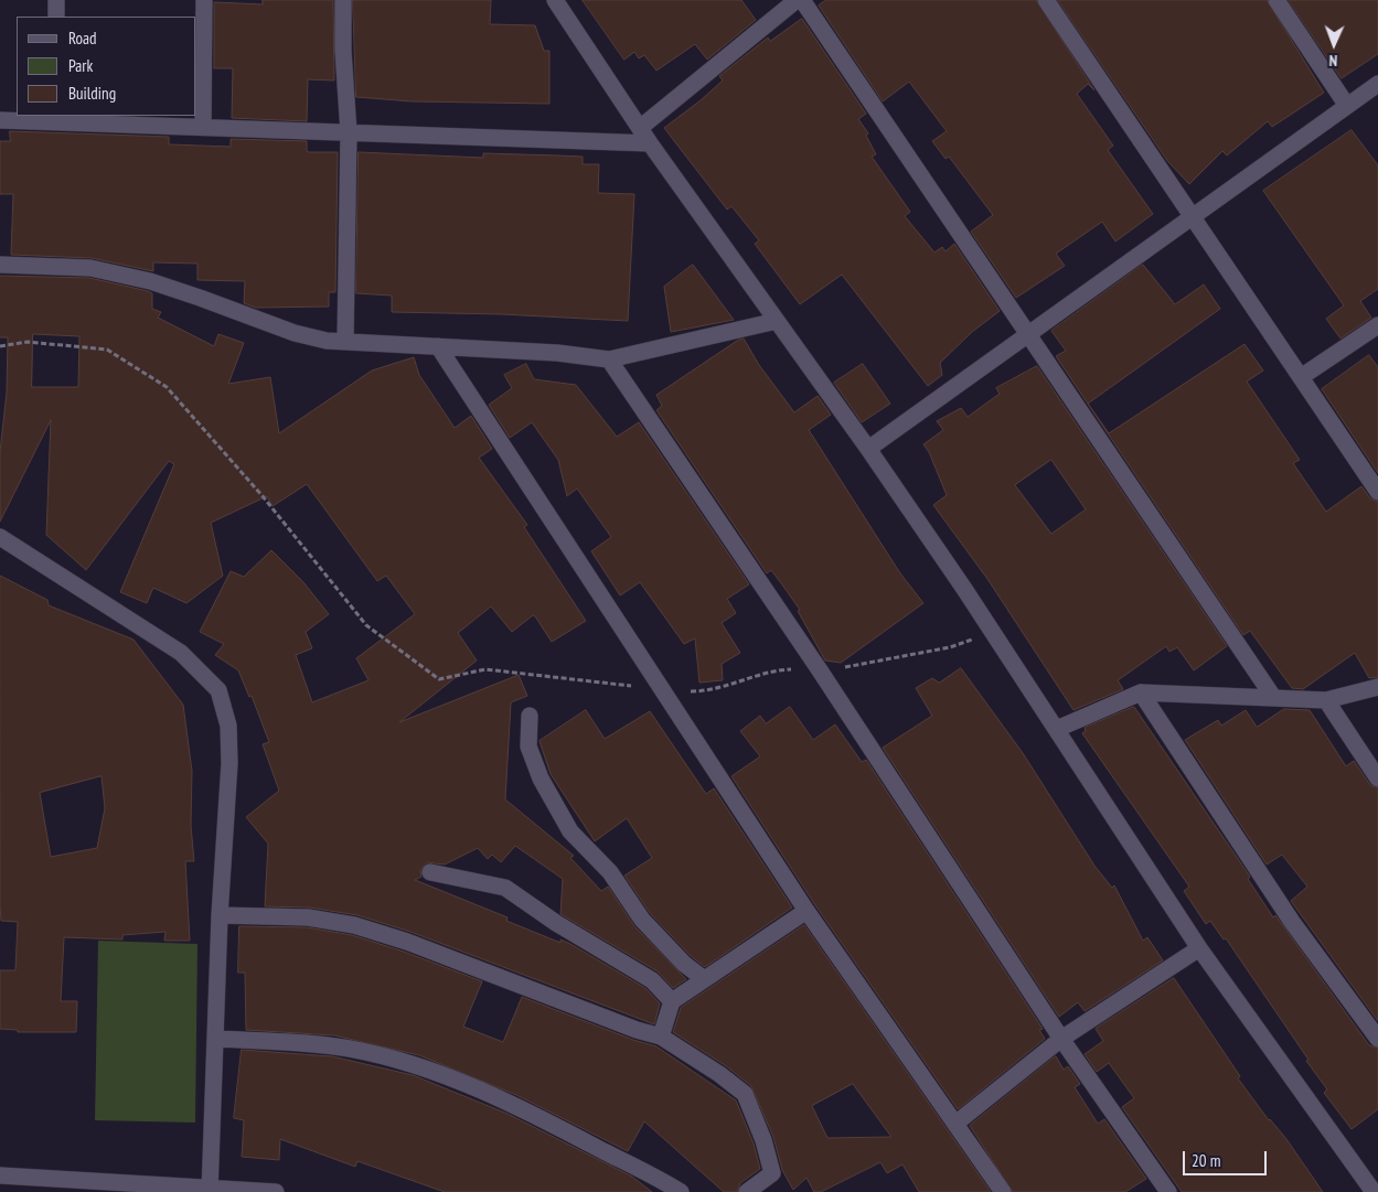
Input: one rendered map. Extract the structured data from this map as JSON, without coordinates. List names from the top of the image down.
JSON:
{
  "legend": ["Road", "Park", "Building"],
  "scale_bar": "20 m",
  "north": "bottom"
}
